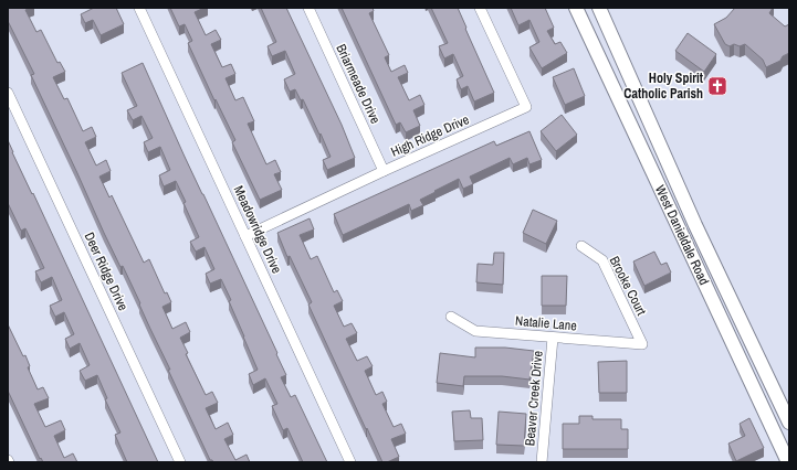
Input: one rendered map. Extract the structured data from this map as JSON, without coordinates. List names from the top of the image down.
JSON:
{
  "streets": {
    "main road": ["West Danieldale Road"],
    "street": [
      "Briarmeade Drive",
      "High Ridge Drive",
      "Meadowridge Drive",
      "Deer Ridge Drive",
      "Brooke Court",
      "Natalie Lane",
      "Beaver Creek Drive"
    ]
  },
  "crossings": [
    ["Briarmeade Drive", "High Ridge Drive"],
    ["High Ridge Drive", "Meadowridge Drive"],
    ["Brooke Court", "Natalie Lane"],
    ["Natalie Lane", "Beaver Creek Drive"]
  ],
  "places": {
    "church": ["Holy Spirit Catholic Parish"]
  }
}
